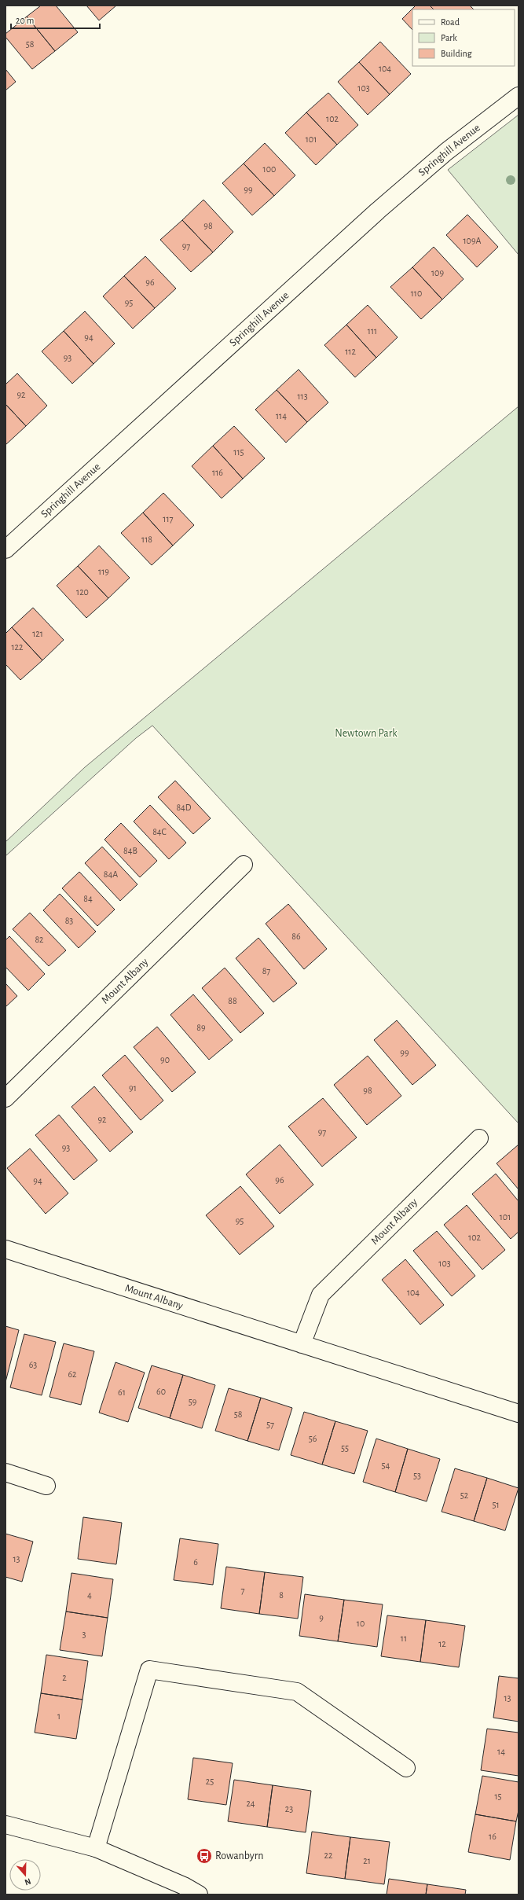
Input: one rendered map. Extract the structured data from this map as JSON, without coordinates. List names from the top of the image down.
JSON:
{
  "streets": {
    "street": ["Springhill Avenue", "Mount Albany"]
  },
  "parks": ["Newtown Park"],
  "places": {
    "bus stop": ["Rowanbyrn"]
  },
  "house_numbers": [
    "58",
    "104",
    "103",
    "102",
    "101",
    "100",
    "99",
    "98",
    "109A",
    "97",
    "109",
    "96",
    "110",
    "95",
    "111",
    "94",
    "112",
    "93",
    "92",
    "113",
    "114",
    "115",
    "116",
    "117",
    "118",
    "119",
    "120",
    "121",
    "122",
    "84D",
    "84C",
    "84B",
    "84A",
    "84",
    "83",
    "86",
    "82",
    "87",
    "88",
    "89",
    "99",
    "90",
    "91",
    "98",
    "92",
    "97",
    "93",
    "96",
    "94",
    "101",
    "95",
    "102",
    "103",
    "104",
    "63",
    "62",
    "60",
    "61",
    "59",
    "58",
    "57",
    "56",
    "55",
    "54",
    "53",
    "52",
    "51",
    "13",
    "6",
    "7",
    "4",
    "8",
    "9",
    "10",
    "3",
    "11",
    "12",
    "2",
    "13",
    "1",
    "14",
    "25",
    "15",
    "24",
    "23",
    "16",
    "22",
    "21"
  ],
  "legend": ["Road", "Park", "Building"],
  "scale_bar": "20 m",
  "north": "bottom"
}
